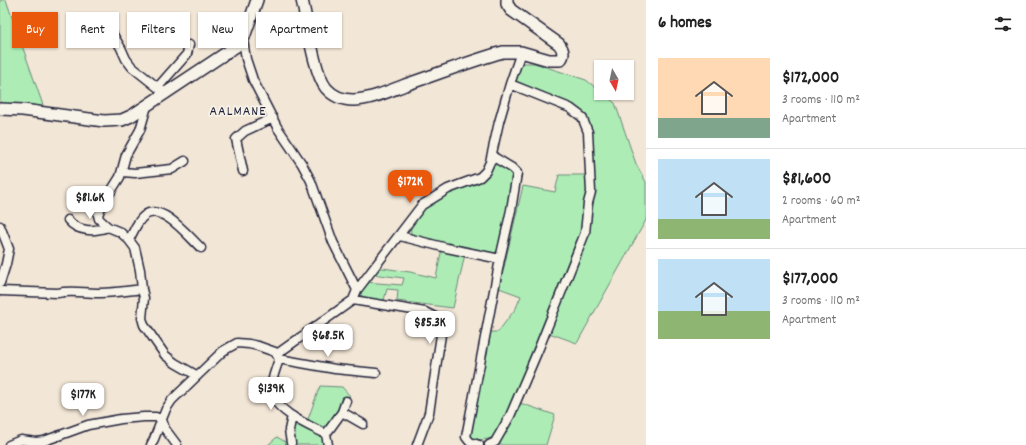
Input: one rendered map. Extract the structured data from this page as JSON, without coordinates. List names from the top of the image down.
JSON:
{
  "districts": ["AALMANE"],
  "north": "bottom",
  "page": {
    "heading": "6 homes",
    "chip": [
      "Buy",
      "Rent",
      "Filters",
      "New",
      "Apartment"
    ],
    "list": [
      {
        "name": "$172,000",
        "note": "3 rooms · 110 m² · Apartment"
      },
      {
        "name": "$81,600",
        "note": "2 rooms · 60 m² · Apartment"
      },
      {
        "name": "$177,000",
        "note": "3 rooms · 110 m² · Apartment"
      }
    ],
    "price": [
      "$172K",
      "$81.6K",
      "$85.3K",
      "$68.5K",
      "$139K",
      "$177K"
    ]
  }
}
